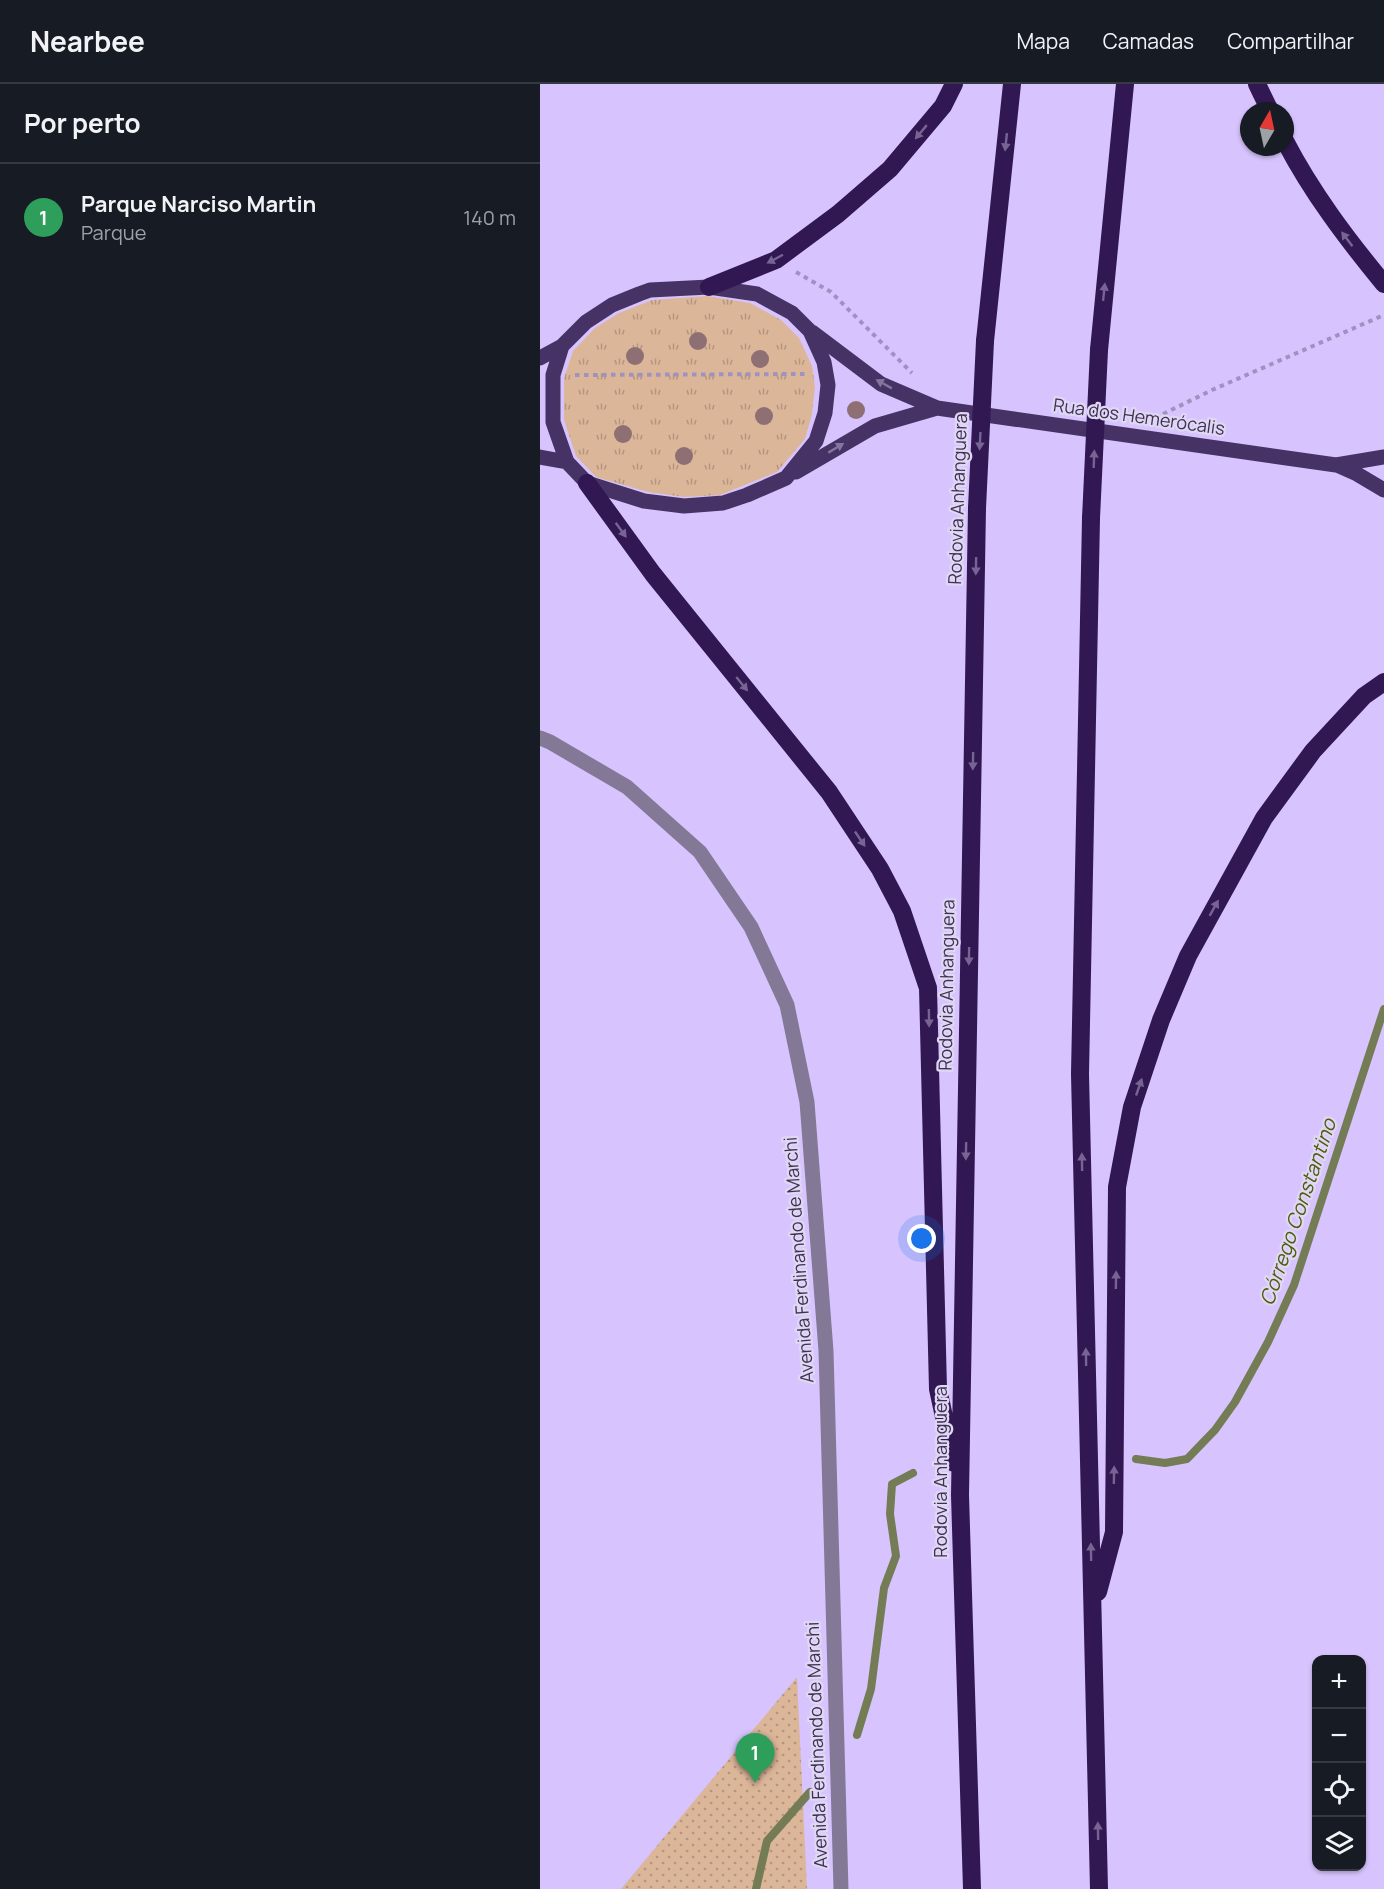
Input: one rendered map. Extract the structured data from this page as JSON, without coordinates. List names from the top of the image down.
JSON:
{
  "streets": {
    "highway": ["Rodovia Anhanguera"],
    "main road": ["Rua dos Hemerócalis"],
    "street": ["Avenida Ferdinando de Marchi"]
  },
  "water": ["Córrego Constantino"],
  "north": "top",
  "page": {
    "header": "Nearbee",
    "nav": ["Mapa", "Camadas", "Compartilhar"],
    "heading": "Por perto",
    "list": [
      {
        "mark": "1",
        "name": "Parque Narciso Martin",
        "note": "Parque",
        "value": "140 m"
      }
    ],
    "map_buttons": ["+", "−"],
    "pins": "1"
  }
}
